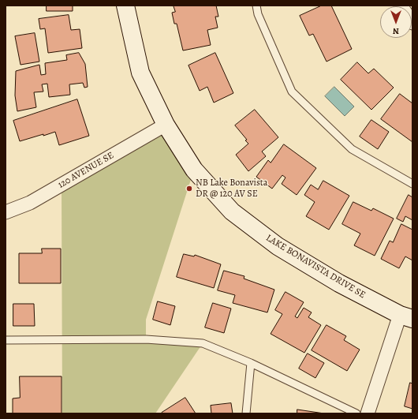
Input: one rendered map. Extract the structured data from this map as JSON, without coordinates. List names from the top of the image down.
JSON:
{
  "streets": {
    "street": ["120 AVENUE SE", "LAKE BONAVISTA DRIVE SE"]
  },
  "crossings": [
    ["120 AVENUE SE", "LAKE BONAVISTA DRIVE SE"]
  ],
  "places": ["NB Lake Bonavista DR @ 120 AV SE"],
  "north": "bottom"
}
